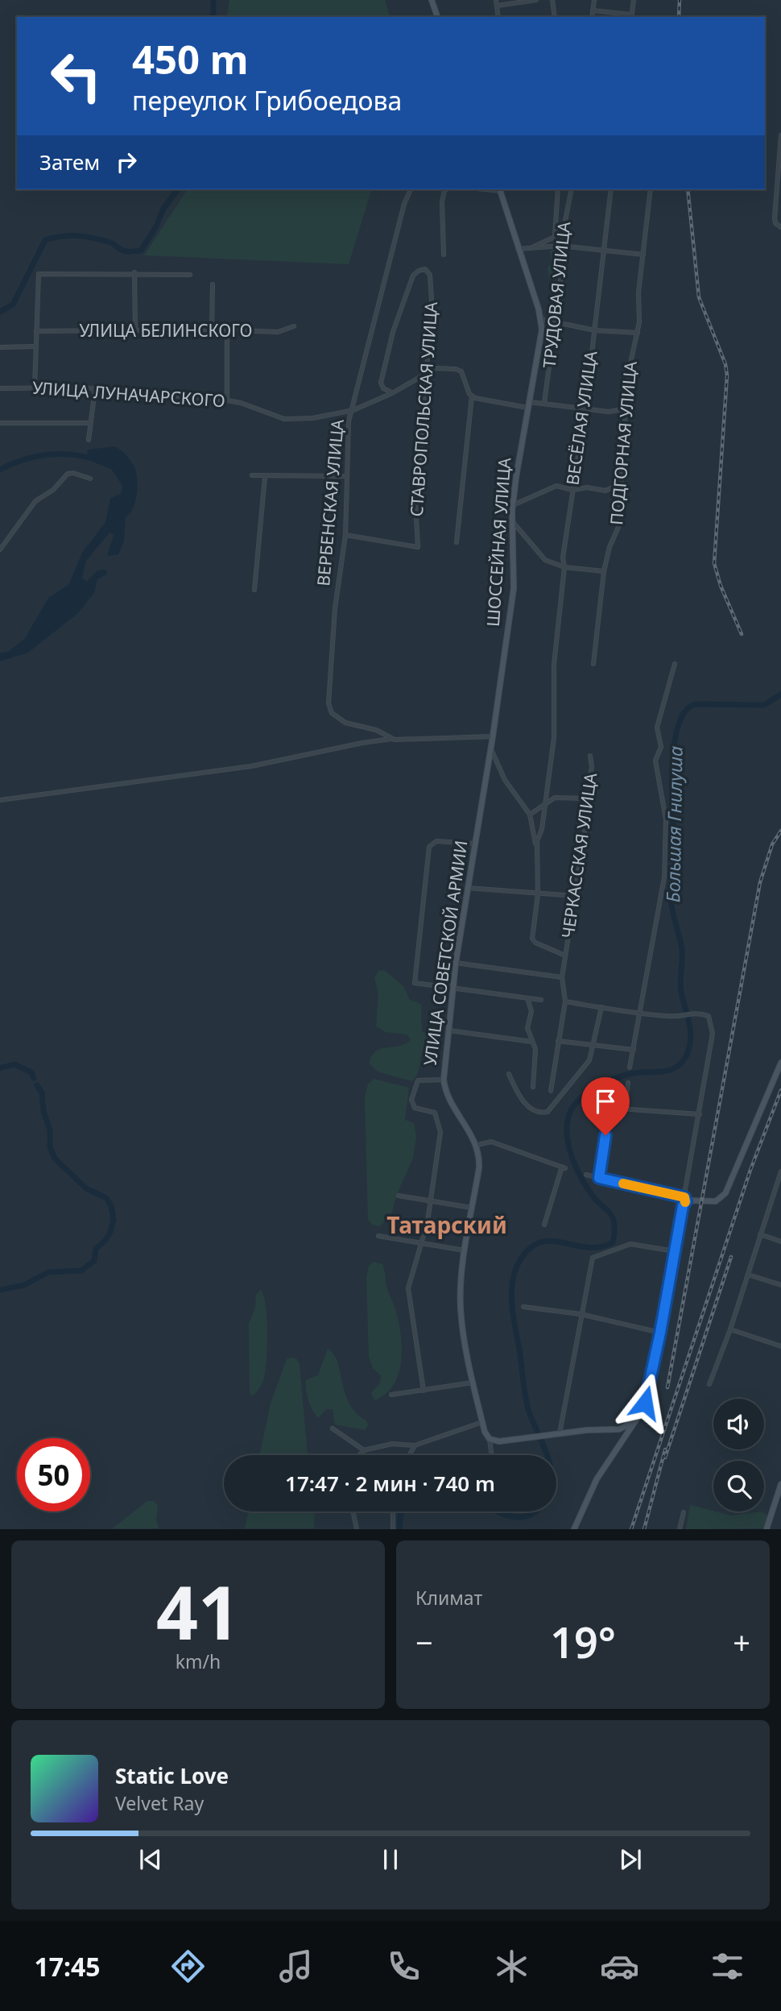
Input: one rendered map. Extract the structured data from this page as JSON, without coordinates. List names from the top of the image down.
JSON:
{
  "streets": {
    "main road": ["ШОССЕЙНАЯ УЛИЦА", "УЛИЦА СОВЕТСКОЙ АРМИИ"],
    "street": [
      "ТРУДОВАЯ УЛИЦА",
      "УЛИЦА БЕЛИНСКОГО",
      "УЛИЦА ЛУНАЧАРСКОГО",
      "СТАВРОПОЛЬСКАЯ УЛИЦА",
      "ВЕСЁЛАЯ УЛИЦА",
      "ПОДГОРНАЯ УЛИЦА",
      "ВЕРБЕНСКАЯ УЛИЦА",
      "ЧЕРКАССКАЯ УЛИЦА"
    ]
  },
  "crossings": [
    ["УЛИЦА ЛУНАЧАРСКОГО", "СТАВРОПОЛЬСКАЯ УЛИЦА"],
    ["УЛИЦА ЛУНАЧАРСКОГО", "ВЕРБЕНСКАЯ УЛИЦА"],
    ["СТАВРОПОЛЬСКАЯ УЛИЦА", "ВЕРБЕНСКАЯ УЛИЦА"],
    ["ШОССЕЙНАЯ УЛИЦА", "УЛИЦА СОВЕТСКОЙ АРМИИ"]
  ],
  "districts": ["Татарский"],
  "water": ["Большая Гнилуша"],
  "page": {
    "turn": ["450 m", "переулок Грибоедова"],
    "then": "Затем",
    "limit": "50",
    "trip": "17:47 · 2 мин · 740 m",
    "tile": [
      ["41", "km/h"],
      "Климат"
    ],
    "heat": ["−", "19°", "+"],
    "song": ["Static Love", "Velvet Ray"],
    "tabs": "17:45"
  }
}
